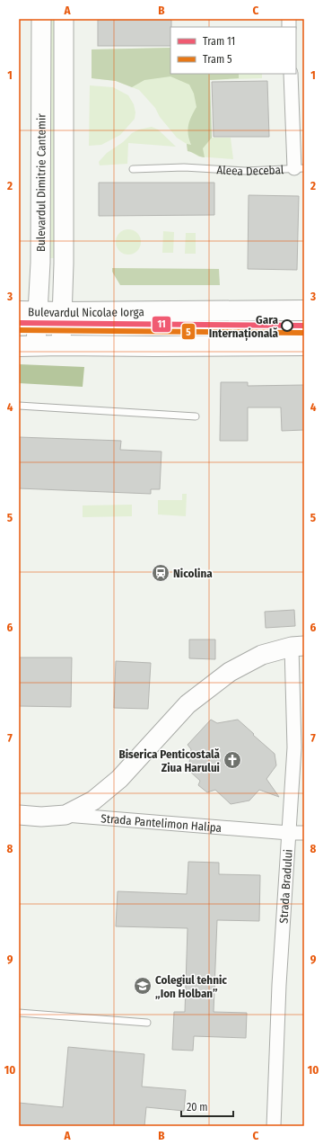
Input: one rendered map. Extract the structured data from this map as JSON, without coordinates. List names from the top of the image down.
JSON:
{
  "streets": {
    "main road": [
      "Bulevardul Dimitrie Cantemir",
      "Bulevardul Nicolae Iorga",
      "Strada Pantelimon Halipa",
      "Strada Bradului"
    ],
    "street": ["Aleea Decebal"]
  },
  "crossings": [
    ["Bulevardul Dimitrie Cantemir", "Bulevardul Nicolae Iorga"],
    ["Strada Pantelimon Halipa", "Strada Bradului"]
  ],
  "places": {
    "other": ["Gara Internațională"],
    "station": ["Nicolina"],
    "church": ["Biserica Penticostală Ziua Harului"],
    "school or university": ["Colegiul tehnic „Ion Holban”"]
  },
  "lines": ["tram line 11", "tram line 5"],
  "legend": ["Tram 11", "Tram 5"],
  "scale_bar": "20 m",
  "grid": {
    "columns": ["A", "B", "C"],
    "rows": [
      "1",
      "2",
      "3",
      "4",
      "5",
      "6",
      "7",
      "8",
      "9",
      "10"
    ]
  }
}
